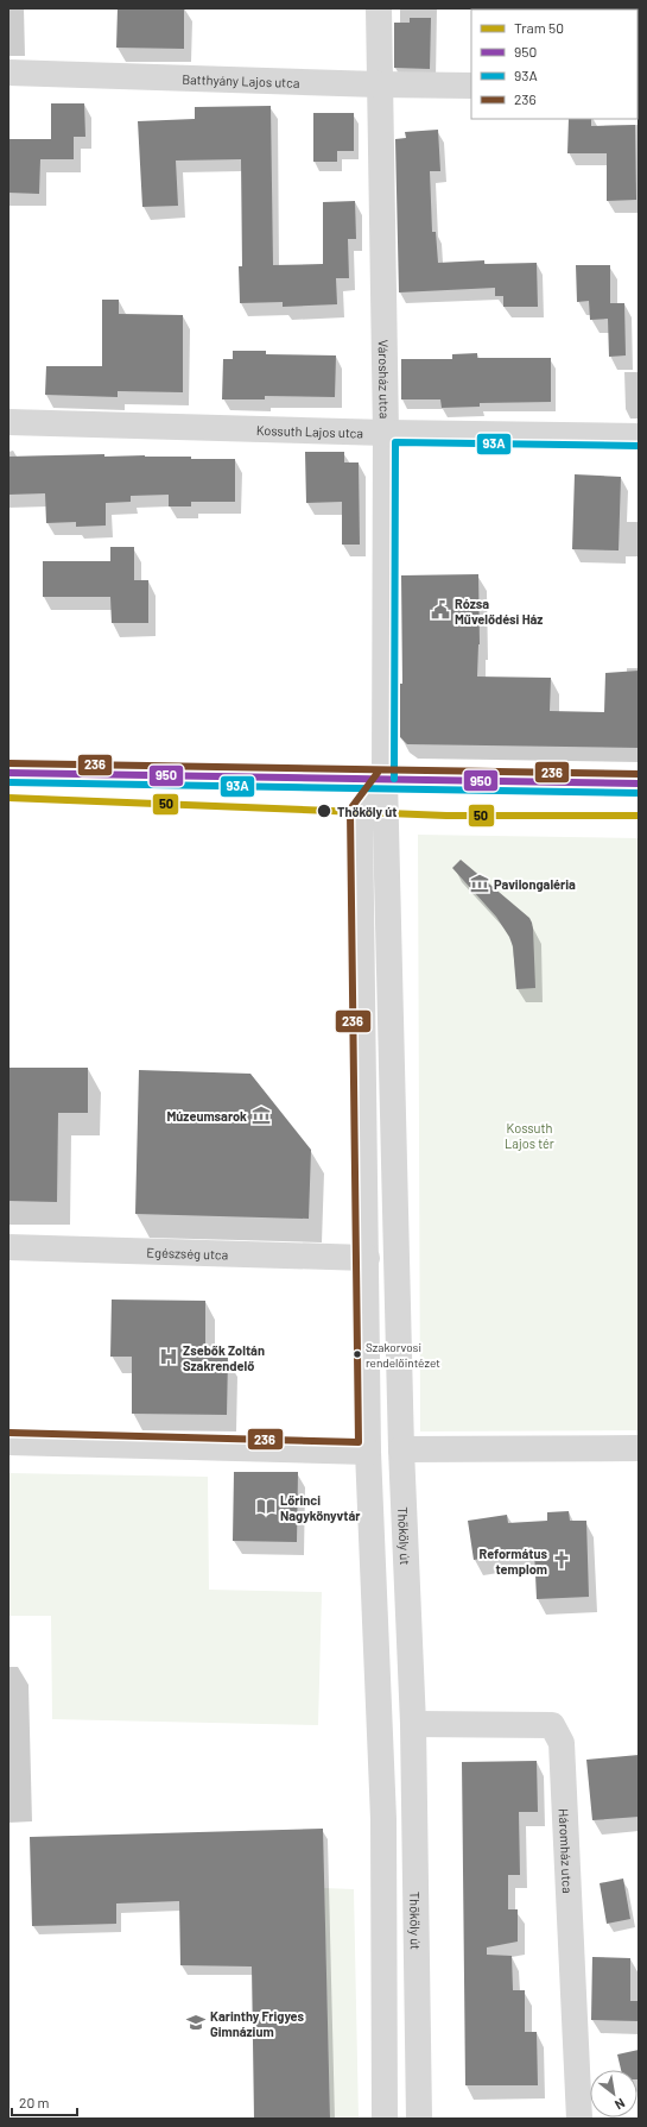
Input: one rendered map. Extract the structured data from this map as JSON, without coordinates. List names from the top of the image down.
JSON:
{
  "streets": {
    "street": [
      "Batthyány Lajos utca",
      "Városház utca",
      "Kossuth Lajos utca",
      "Egészség utca",
      "Thököly út",
      "Háromház utca"
    ]
  },
  "crossings": [
    ["Batthyány Lajos utca", "Városház utca"],
    ["Városház utca", "Kossuth Lajos utca"],
    ["Városház utca", "Thököly út"],
    ["Thököly út", "Háromház utca"]
  ],
  "parks": ["Kossuth Lajos tér"],
  "places": {
    "public building": ["Rózsa Művelődési Ház"],
    "other": ["Thököly út", "Szakorvosi rendelőintézet"],
    "museum": ["Pavilongaléria", "Múzeumsarok"],
    "hospital": ["Zsebők Zoltán Szakrendelő"],
    "library": ["Lőrinci Nagykönyvtár"],
    "church": ["Református templom"],
    "school or university": ["Karinthy Frigyes Gimnázium"]
  },
  "lines": [
    "transit line 93A",
    "transit line 236",
    "transit line 950",
    "tram line 50"
  ],
  "legend": [
    "Tram 50",
    "950",
    "93A",
    "236"
  ],
  "scale_bar": "20 m",
  "north": "bottom right"
}
